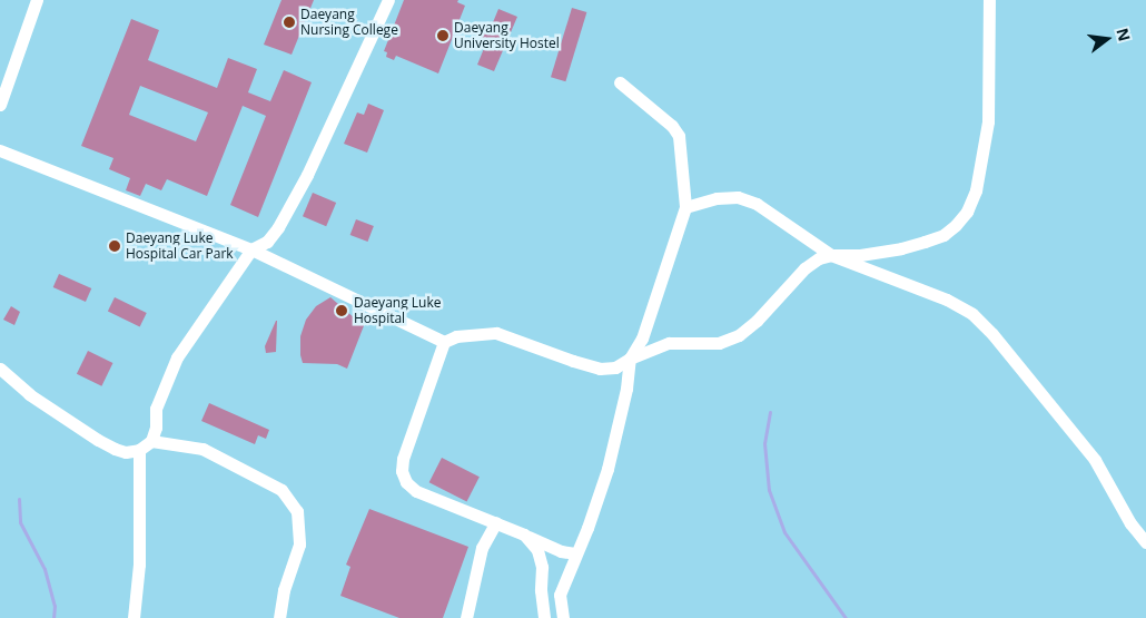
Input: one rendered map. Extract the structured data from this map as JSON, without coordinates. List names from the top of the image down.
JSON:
{
  "places": [
    "Daeyang Nursing College",
    "Daeyang University Hostel",
    "Daeyang Luke Hospital Car Park",
    "Daeyang Luke Hospital"
  ],
  "north": "right"
}
